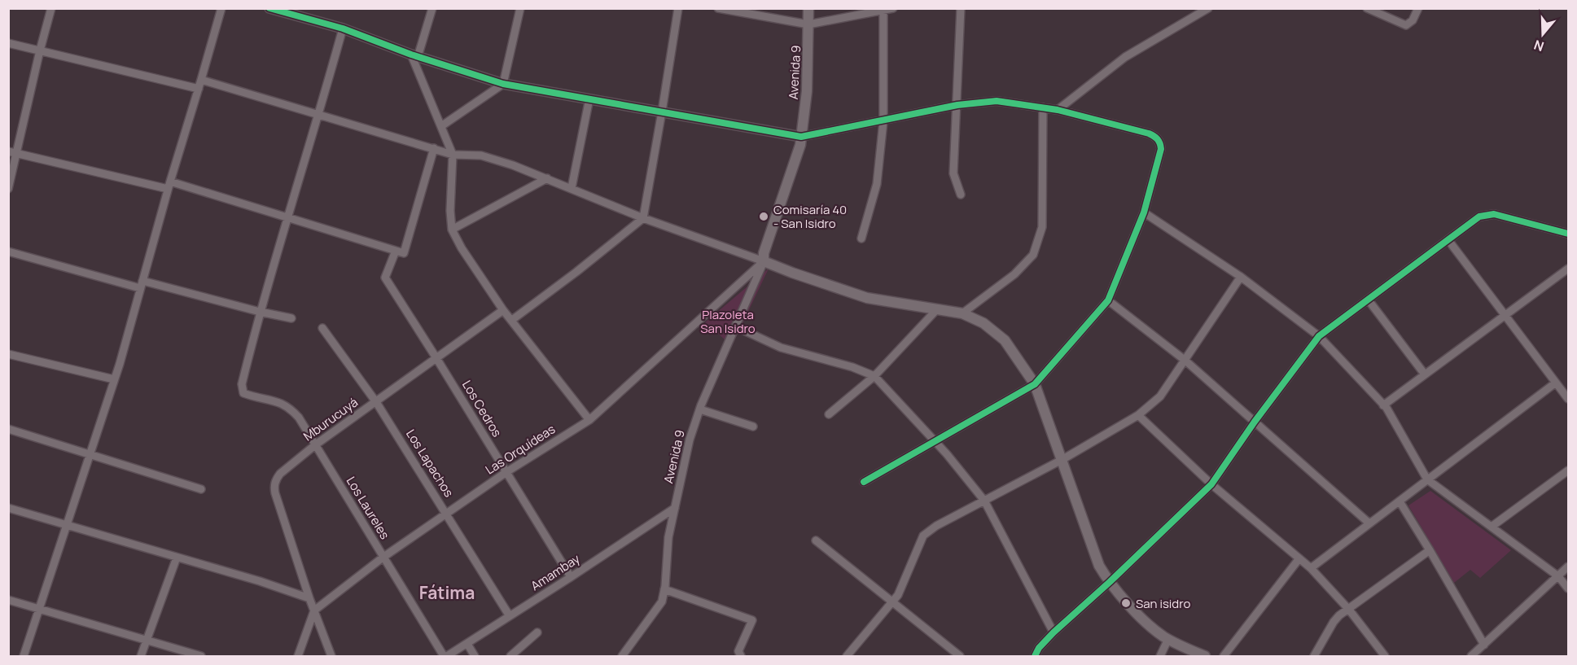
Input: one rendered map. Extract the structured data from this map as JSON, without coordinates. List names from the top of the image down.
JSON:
{
  "streets": {
    "main road": ["Avenida 9"],
    "street": [
      "Los Cedros",
      "Mburucuyá",
      "Las Orquídeas",
      "Los Lapachos",
      "Los Laureles",
      "Amambay"
    ]
  },
  "crossings": [
    ["Avenida 9", "Las Orquídeas"],
    ["Avenida 9", "Amambay"],
    ["Los Cedros", "Mburucuyá"],
    ["Los Cedros", "Las Orquídeas"],
    ["Los Cedros", "Amambay"],
    ["Mburucuyá", "Las Orquídeas"],
    ["Mburucuyá", "Los Lapachos"],
    ["Mburucuyá", "Los Laureles"],
    ["Las Orquídeas", "Los Lapachos"],
    ["Las Orquídeas", "Los Laureles"],
    ["Los Lapachos", "Amambay"],
    ["Los Laureles", "Amambay"]
  ],
  "districts": ["Fátima"],
  "parks": ["Plazoleta San Isidro"],
  "places": ["Comisaría 40 - San Isidro", "San isidro"],
  "north": "bottom"
}
